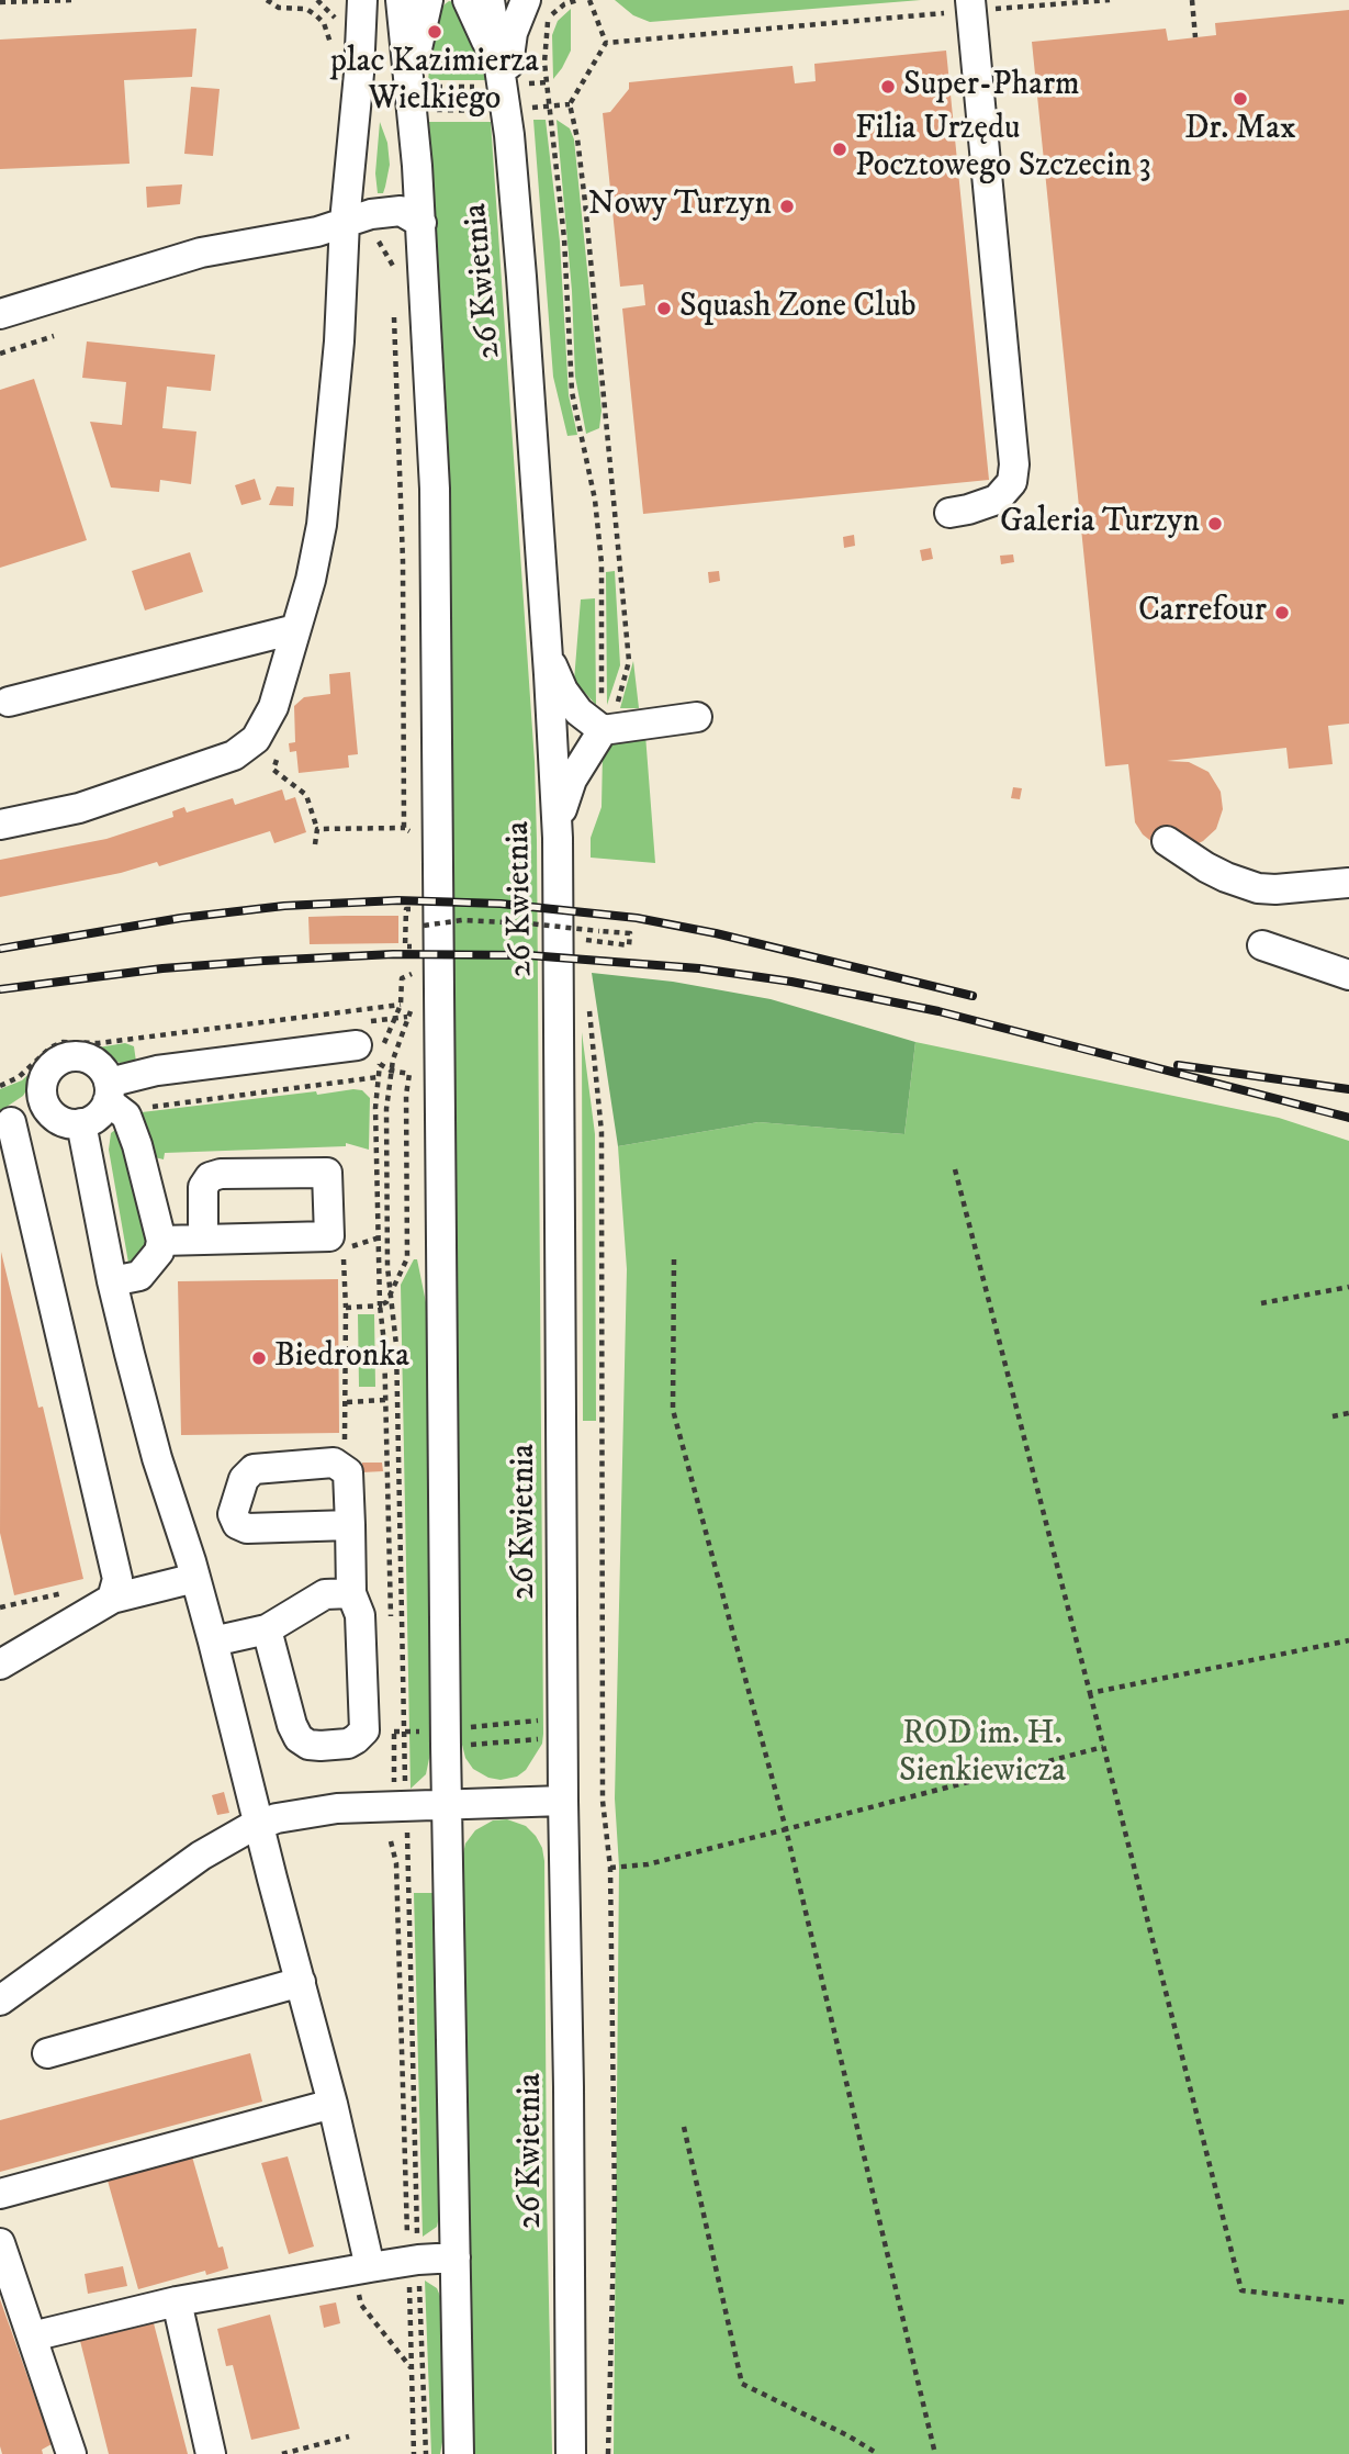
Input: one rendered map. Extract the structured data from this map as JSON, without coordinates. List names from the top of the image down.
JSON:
{
  "streets": {
    "street": ["26 Kwietnia"]
  },
  "parks": ["ROD im. H. Sienkiewicza"],
  "places": [
    "plac Kazimierza Wielkiego",
    "Super-Pharm",
    "Dr. Max",
    "Filia Urzędu Pocztowego Szczecin 3",
    "Nowy Turzyn",
    "Squash Zone Club",
    "Galeria Turzyn",
    "Carrefour",
    "Biedronka"
  ]
}
